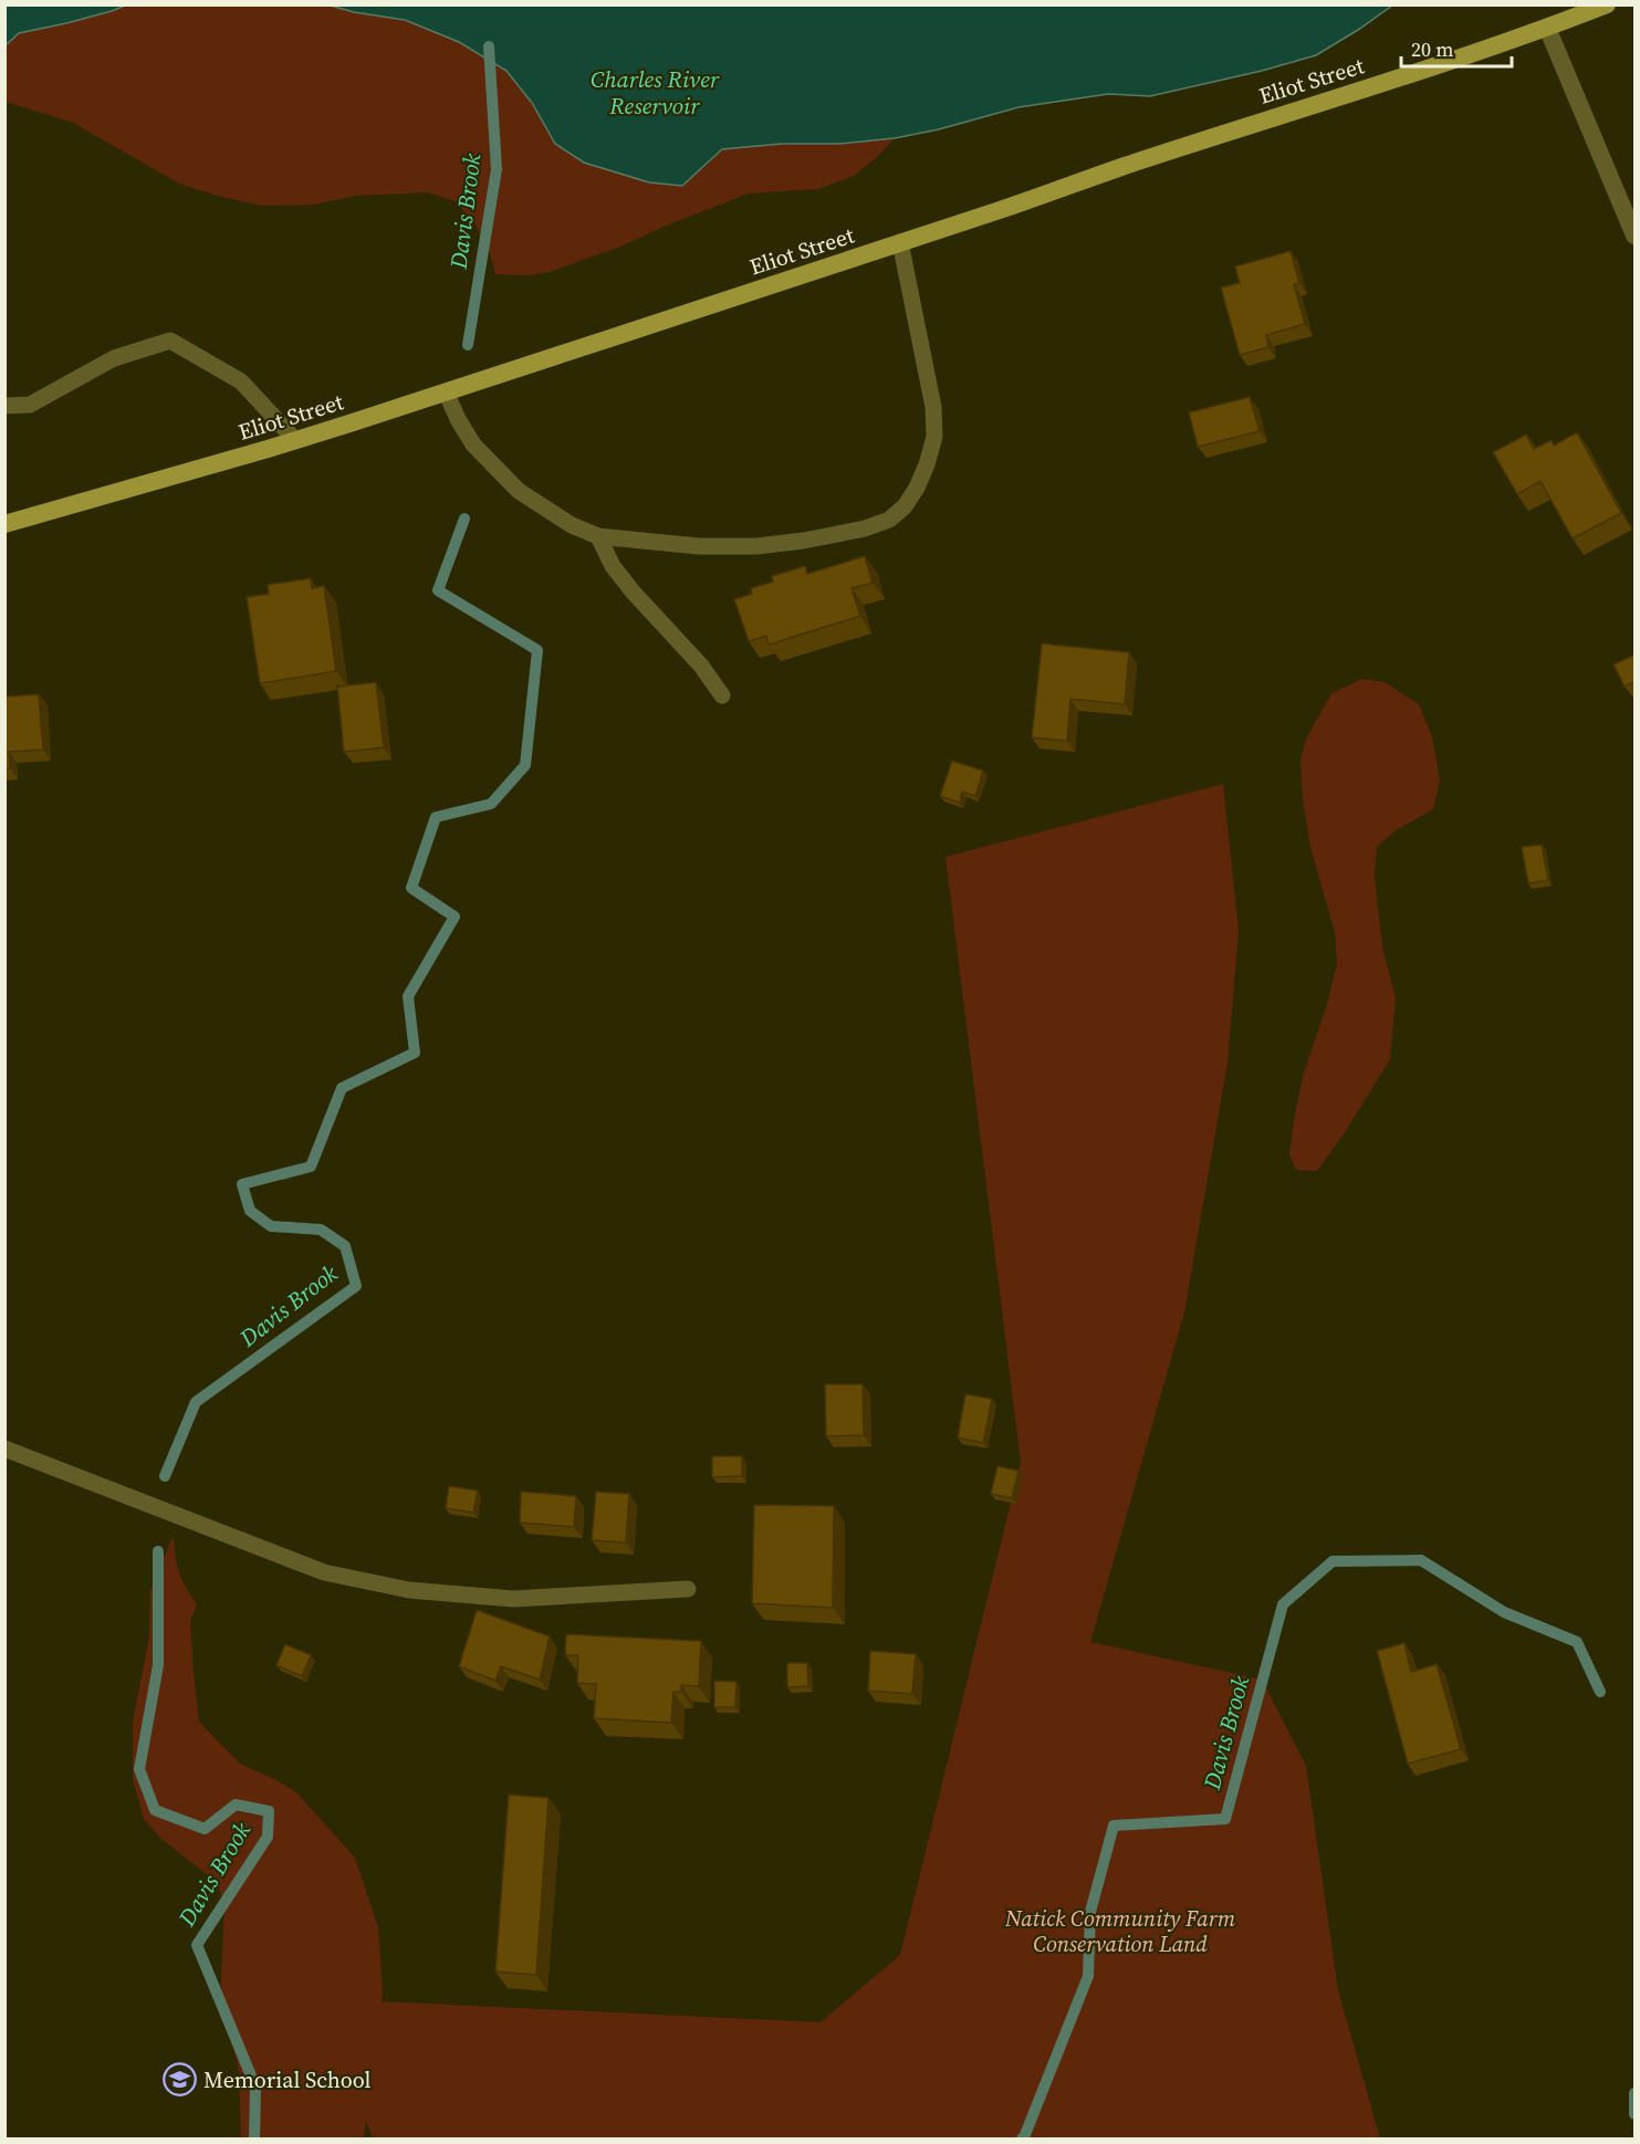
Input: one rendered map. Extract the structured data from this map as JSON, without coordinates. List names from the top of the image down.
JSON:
{
  "streets": {
    "main road": ["Eliot Street"]
  },
  "water": ["Charles River Reservoir", "Davis Brook"],
  "parks": ["Natick Community Farm Conservation Land"],
  "places": {
    "school or university": ["Memorial School"]
  },
  "scale_bar": "20 m"
}
